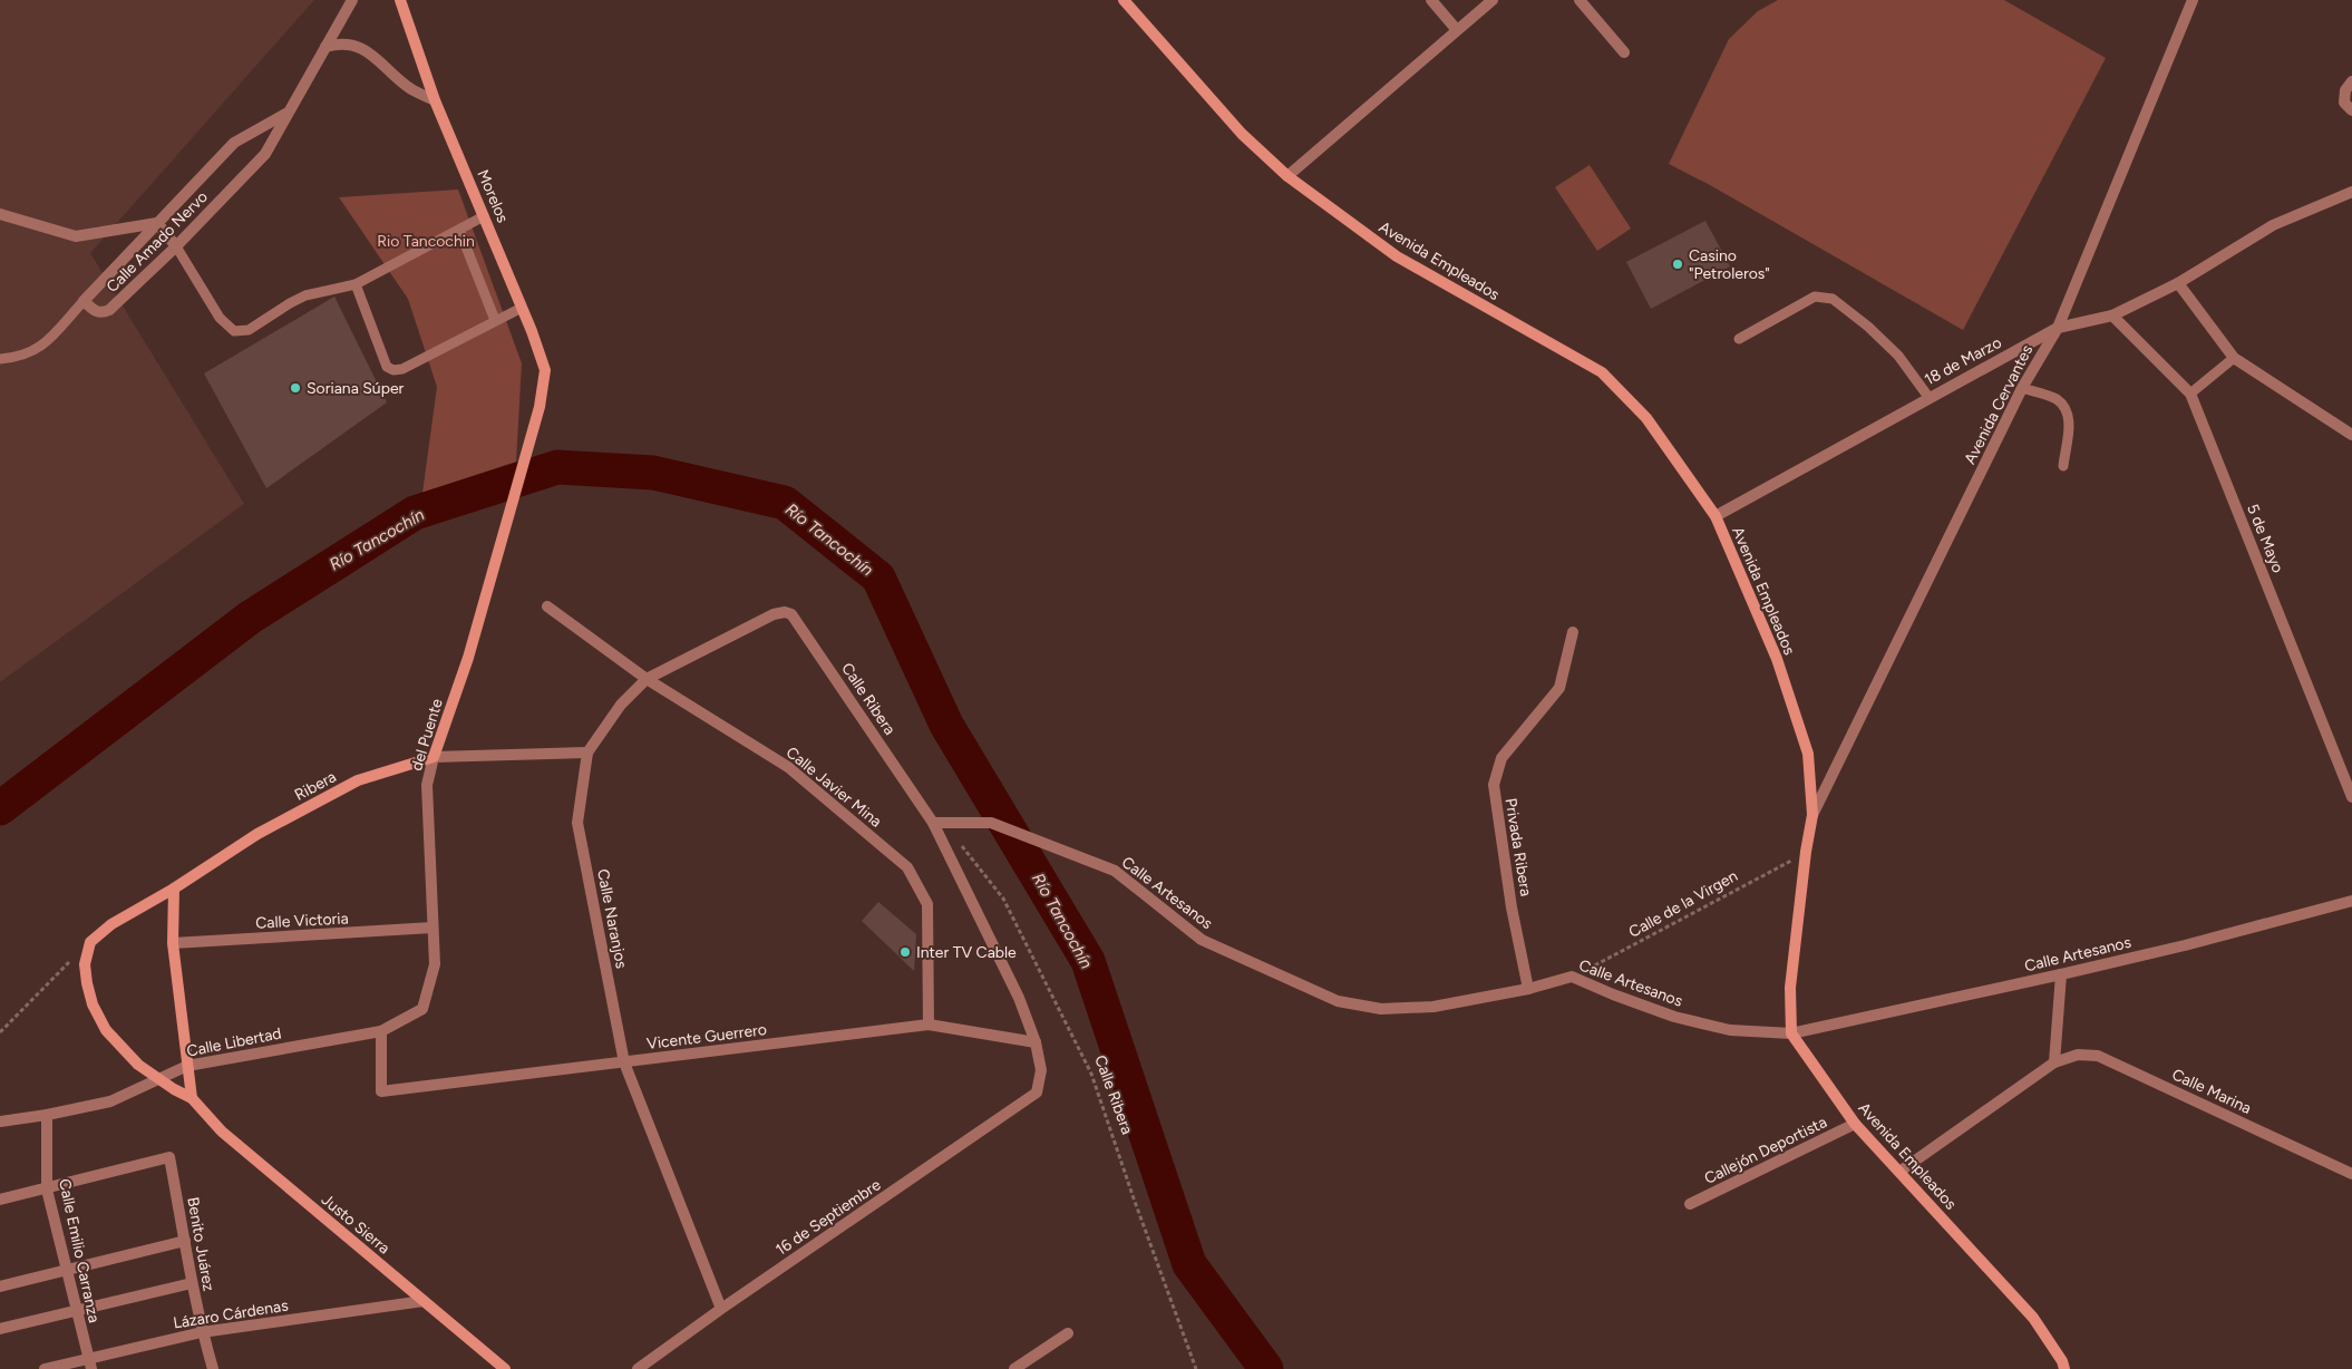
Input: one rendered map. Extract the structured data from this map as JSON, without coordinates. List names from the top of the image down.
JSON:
{
  "streets": {
    "main road": [
      "Morelos",
      "Avenida Empleados",
      "del Puente",
      "Ribera",
      "Justo Sierra"
    ],
    "street": [
      "Calle Amado Nervo",
      "18 de Marzo",
      "Avenida Cervantes",
      "5 de Mayo",
      "Calle Ribera",
      "Calle Javier Mina",
      "Privada Ribera",
      "Calle Artesanos",
      "Calle Naranjos",
      "Calle Victoria",
      "Vicente Guerrero",
      "Calle Libertad",
      "Calle Marina",
      "Callejón Deportista",
      "16 de Septiembre",
      "Benito Juárez",
      "Calle Emilio Carranza",
      "Lázaro Cárdenas"
    ],
    "path": ["Calle de la Virgen"]
  },
  "crossings": [
    ["Morelos", "del Puente"],
    ["Avenida Empleados", "18 de Marzo"],
    ["Avenida Empleados", "Avenida Cervantes"],
    ["Avenida Empleados", "Calle Artesanos"],
    ["Avenida Empleados", "Calle de la Virgen"],
    ["Avenida Empleados", "Calle Marina"],
    ["Avenida Empleados", "Callejón Deportista"],
    ["18 de Marzo", "Avenida Cervantes"],
    ["18 de Marzo", "5 de Mayo"],
    ["Calle Ribera", "Calle Artesanos"],
    ["Calle Ribera", "Calle Naranjos"],
    ["Calle Ribera", "Vicente Guerrero"],
    ["Calle Ribera", "16 de Septiembre"],
    ["del Puente", "Ribera"],
    ["del Puente", "Calle Victoria"],
    ["del Puente", "Vicente Guerrero"],
    ["del Puente", "Calle Libertad"],
    ["Ribera", "Calle Naranjos"],
    ["Ribera", "Justo Sierra"],
    ["Calle Javier Mina", "Calle Naranjos"],
    ["Calle Javier Mina", "Vicente Guerrero"],
    ["Privada Ribera", "Calle Artesanos"],
    ["Calle Artesanos", "Calle de la Virgen"],
    ["Calle Naranjos", "Vicente Guerrero"],
    ["Calle Naranjos", "16 de Septiembre"],
    ["Vicente Guerrero", "Calle Libertad"],
    ["Calle Libertad", "Justo Sierra"],
    ["Calle Libertad", "Calle Emilio Carranza"],
    ["Justo Sierra", "Lázaro Cárdenas"],
    ["Benito Juárez", "Calle Emilio Carranza"],
    ["Benito Juárez", "Lázaro Cárdenas"],
    ["Calle Emilio Carranza", "Lázaro Cárdenas"]
  ],
  "water": ["Río Tancochín"],
  "parks": ["Rio Tancochin"],
  "places": ["Casino \"Petroleros\"", "Soriana Súper", "Inter TV Cable"]
}
